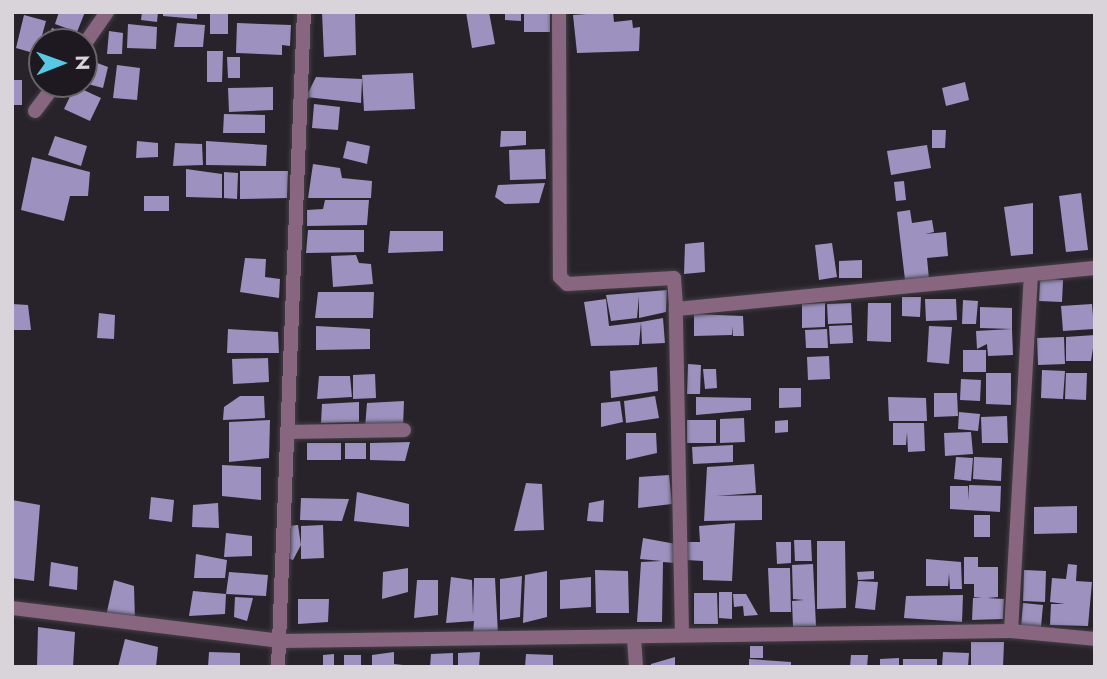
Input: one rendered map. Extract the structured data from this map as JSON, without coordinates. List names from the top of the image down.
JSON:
{
  "north": "right"
}
